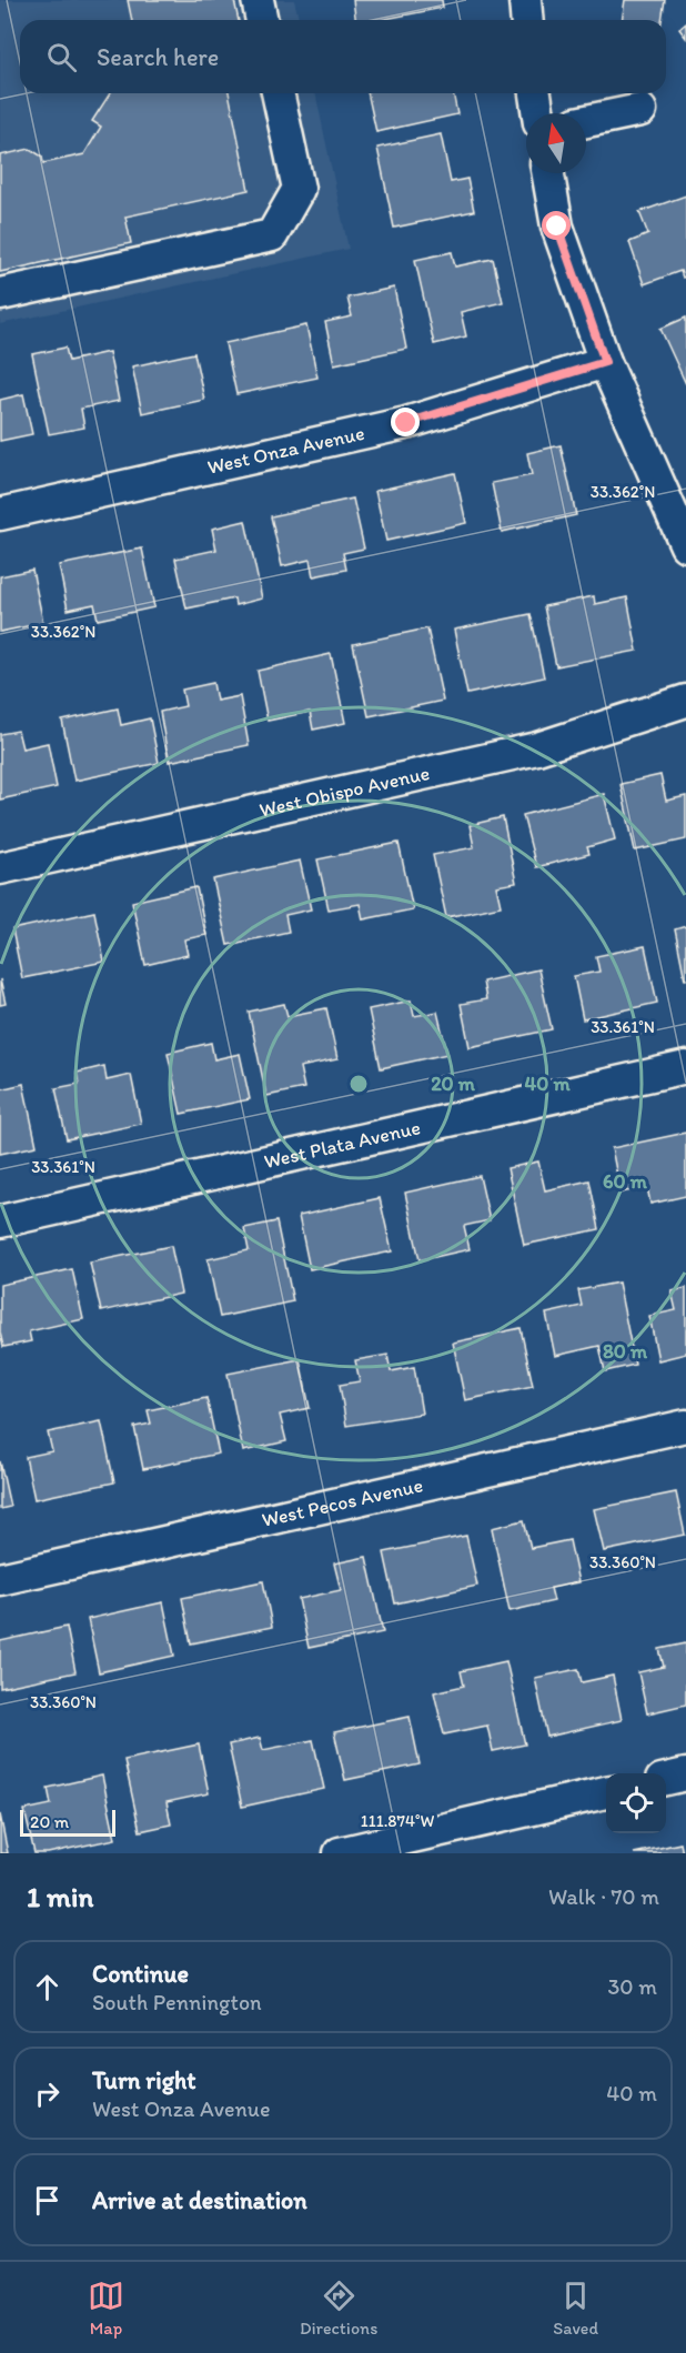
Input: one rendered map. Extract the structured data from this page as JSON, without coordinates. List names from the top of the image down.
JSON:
{
  "streets": {
    "street": [
      "West Onza Avenue",
      "West Obispo Avenue",
      "West Plata Avenue",
      "West Pecos Avenue"
    ]
  },
  "scale_bar": "20 m",
  "north": "top",
  "page": {
    "search": "Search here",
    "scale": "20 m",
    "heading": ["1 min", "Walk · 70 m"],
    "list": [
      ["Continue", "South Pennington", "30 m"],
      ["Turn right", "West Onza Avenue", "40 m"],
      "Arrive at destination"
    ],
    "nav": ["Map", "Directions", "Saved"]
  },
  "coordinates": [
    "33.362°N",
    "33.361°N",
    "33.360°N",
    "111.874°W"
  ],
  "rings": [
    "20 m",
    "40 m",
    "60 m",
    "80 m"
  ]
}
